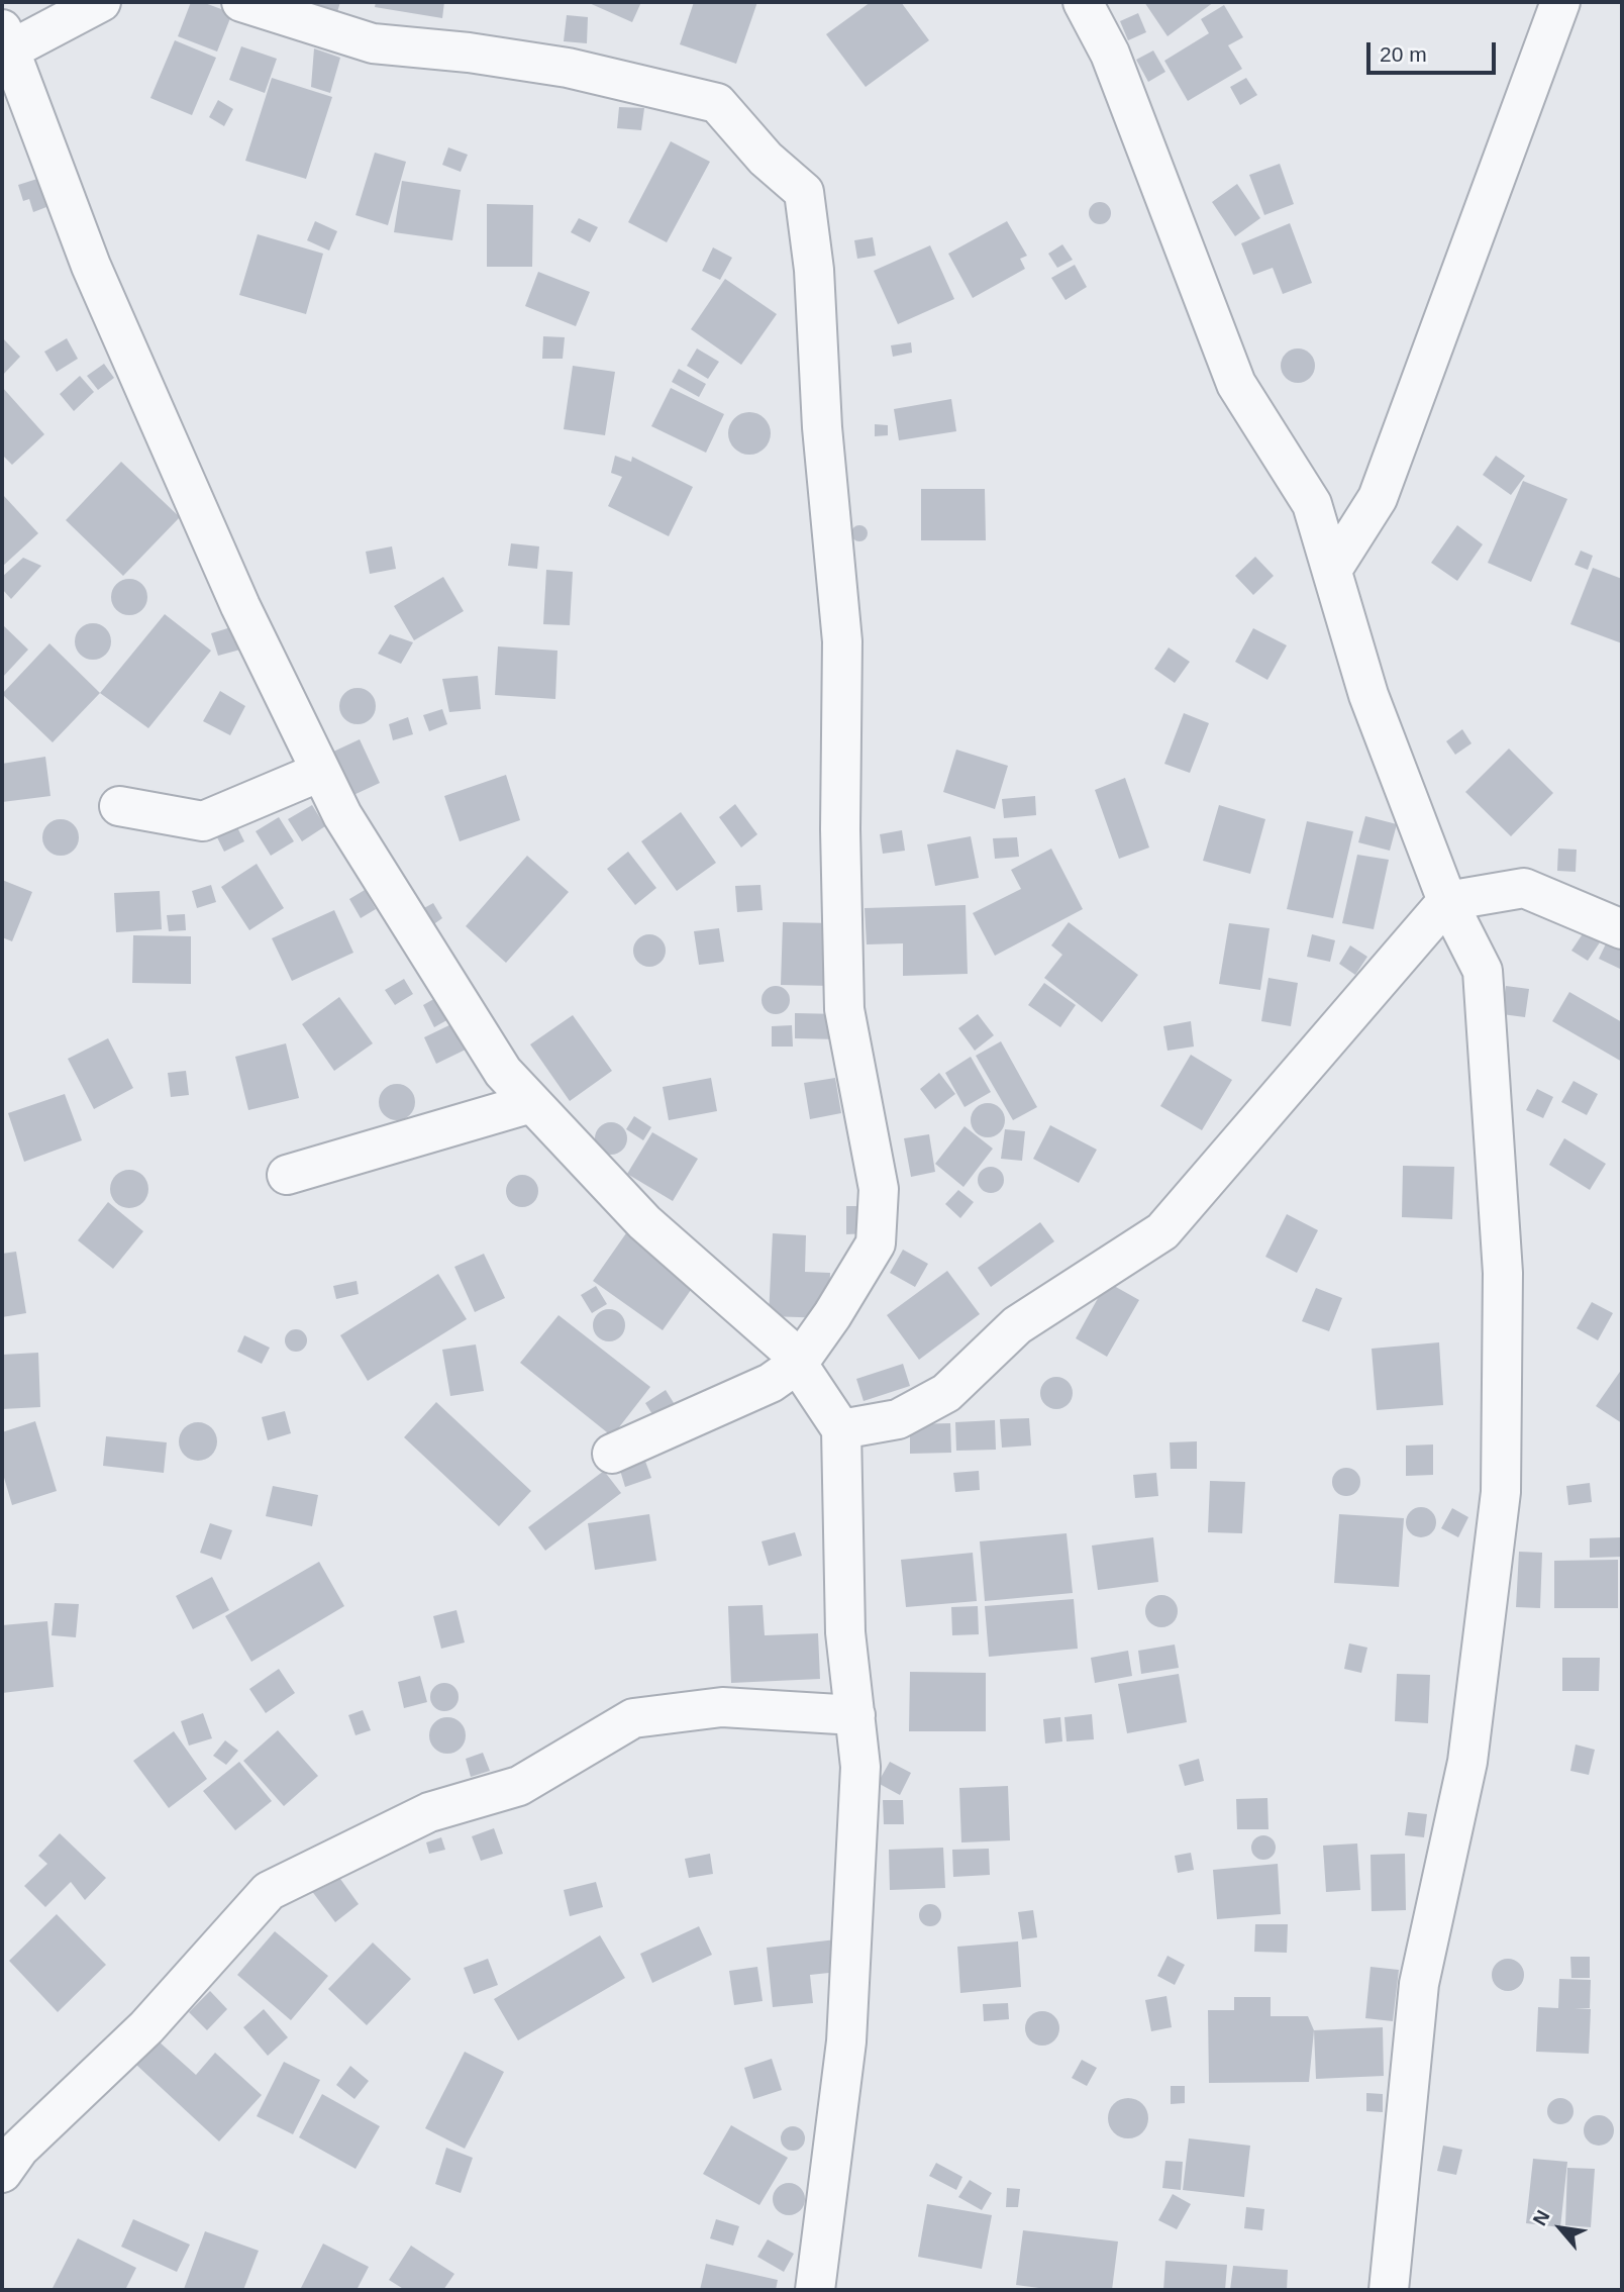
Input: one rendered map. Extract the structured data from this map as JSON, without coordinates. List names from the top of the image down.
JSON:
{
  "scale_bar": "20 m",
  "north": "top left"
}
